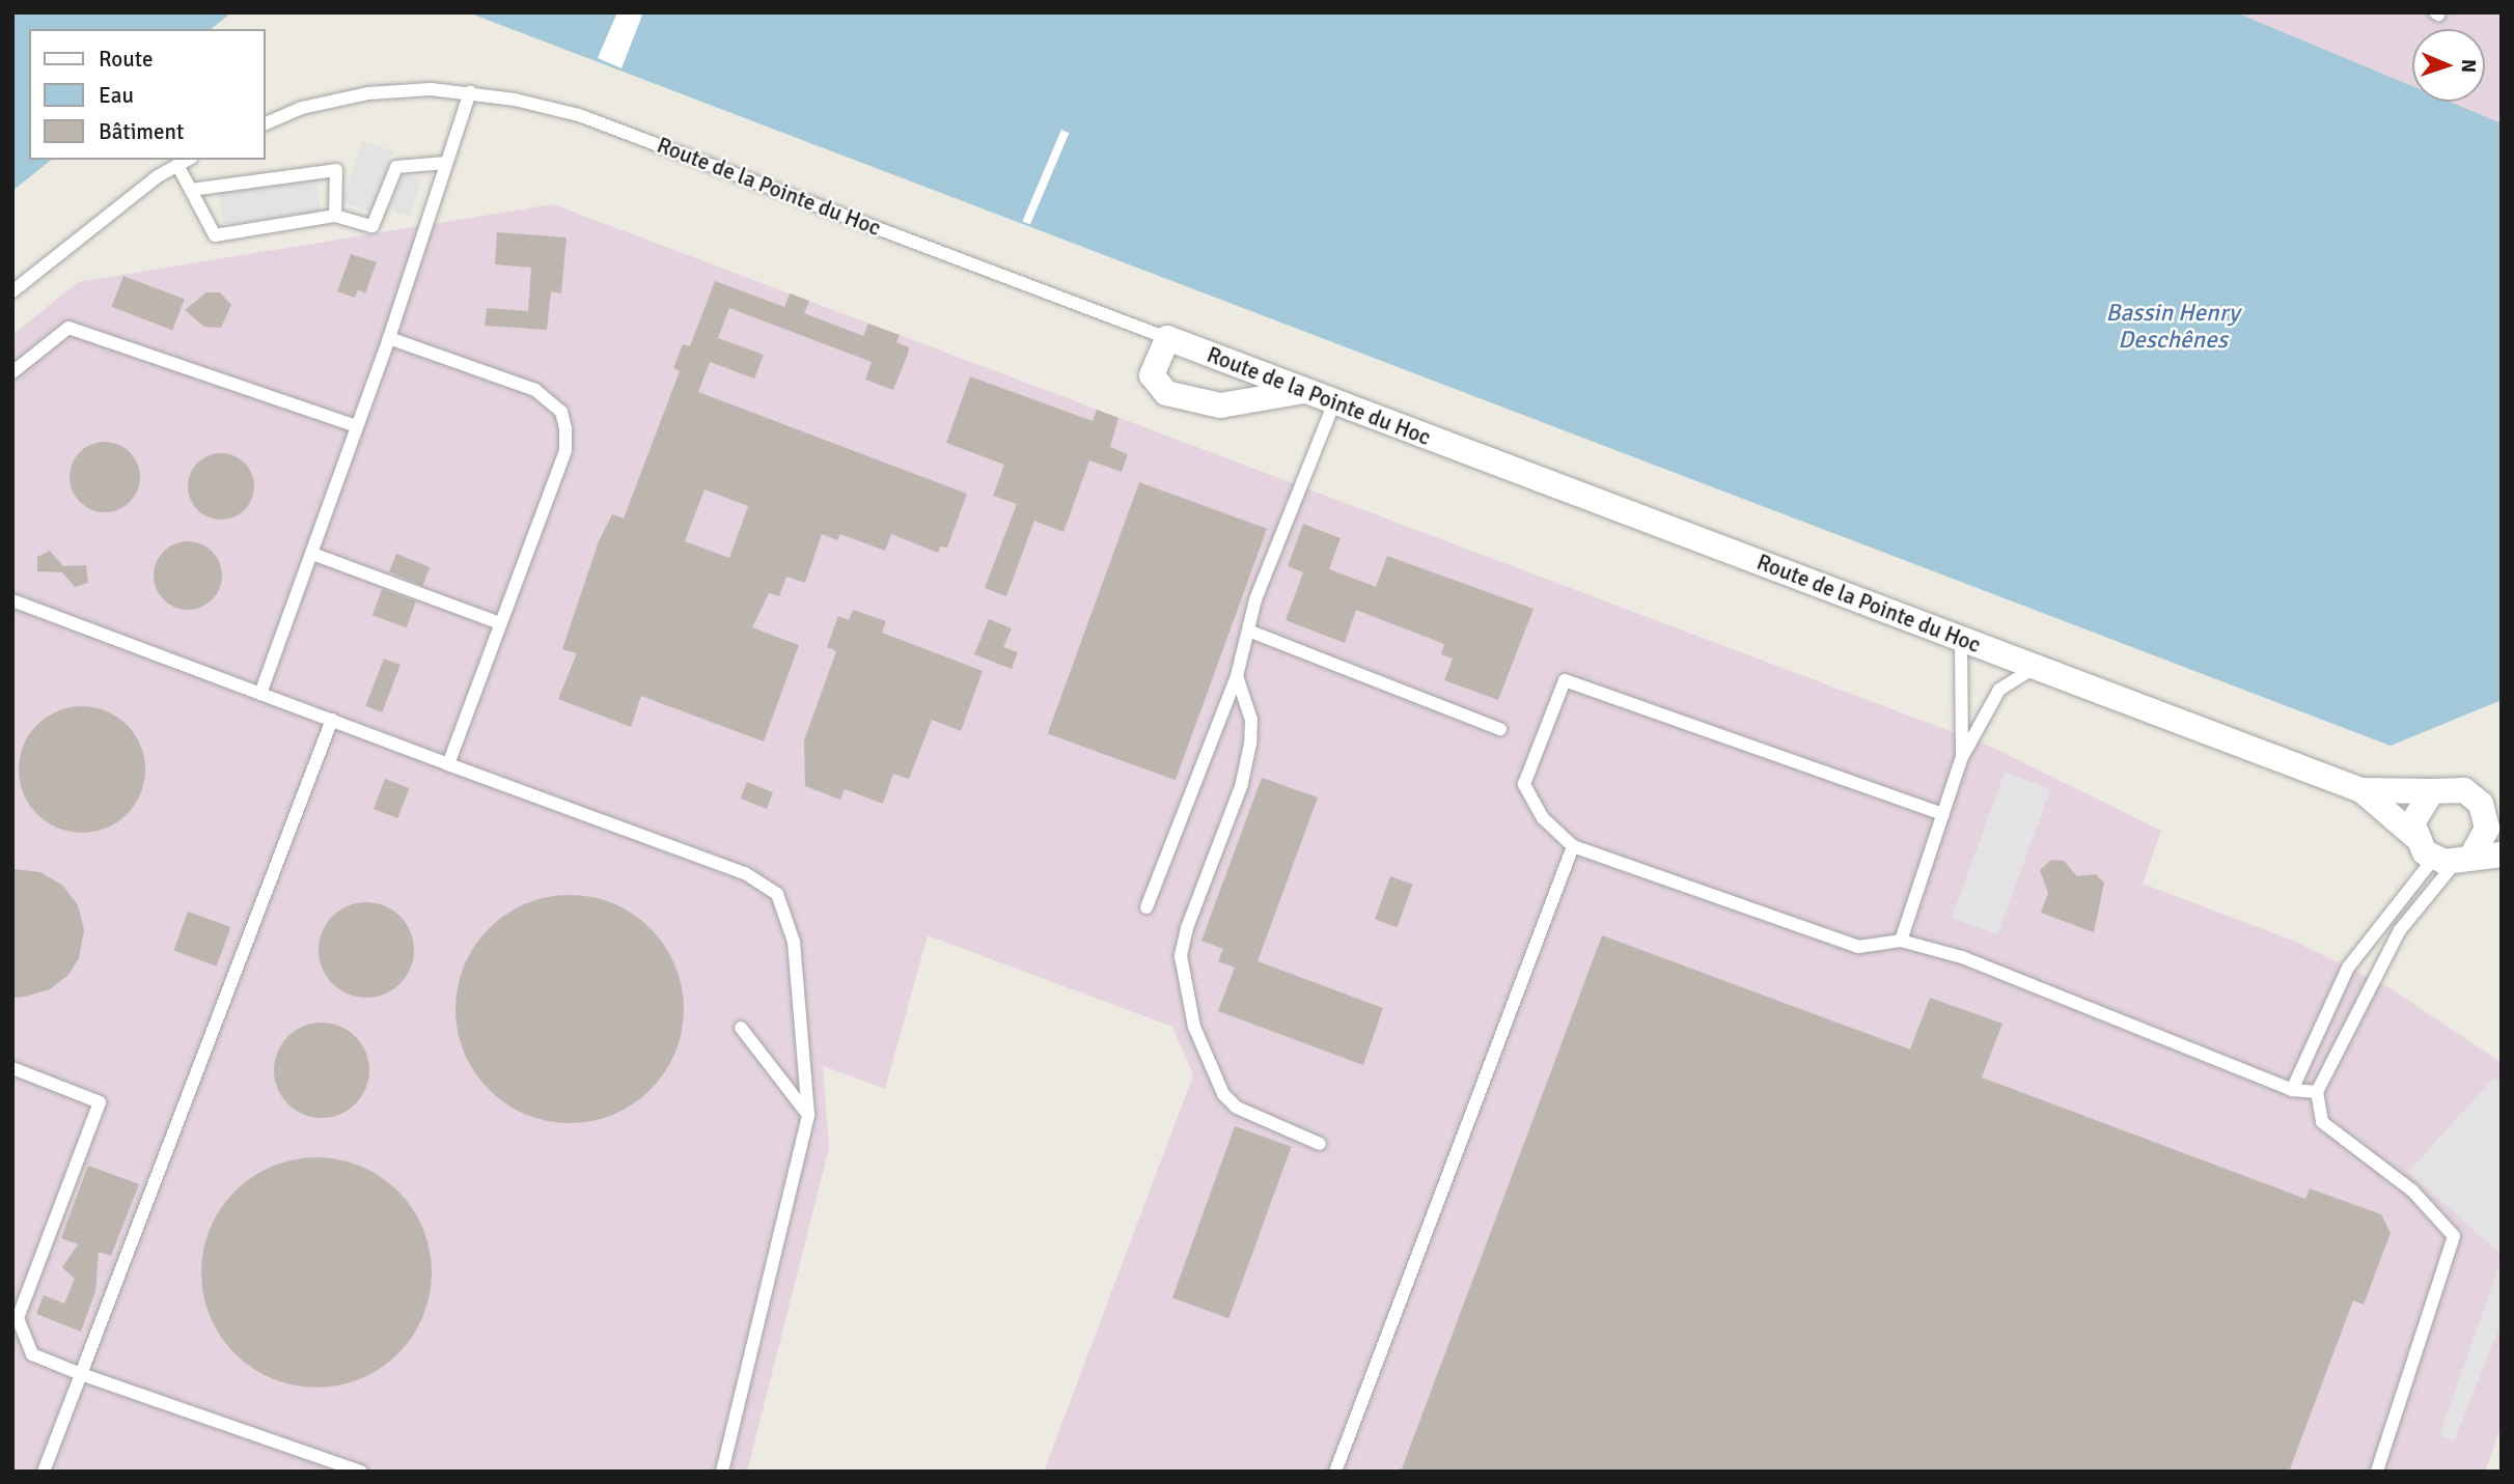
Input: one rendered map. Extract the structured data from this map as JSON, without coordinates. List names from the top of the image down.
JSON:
{
  "streets": {
    "street": ["Route de la Pointe du Hoc"]
  },
  "water": ["Bassin Henry Deschênes"],
  "legend": ["Route", "Eau", "Bâtiment"],
  "north": "right"
}
